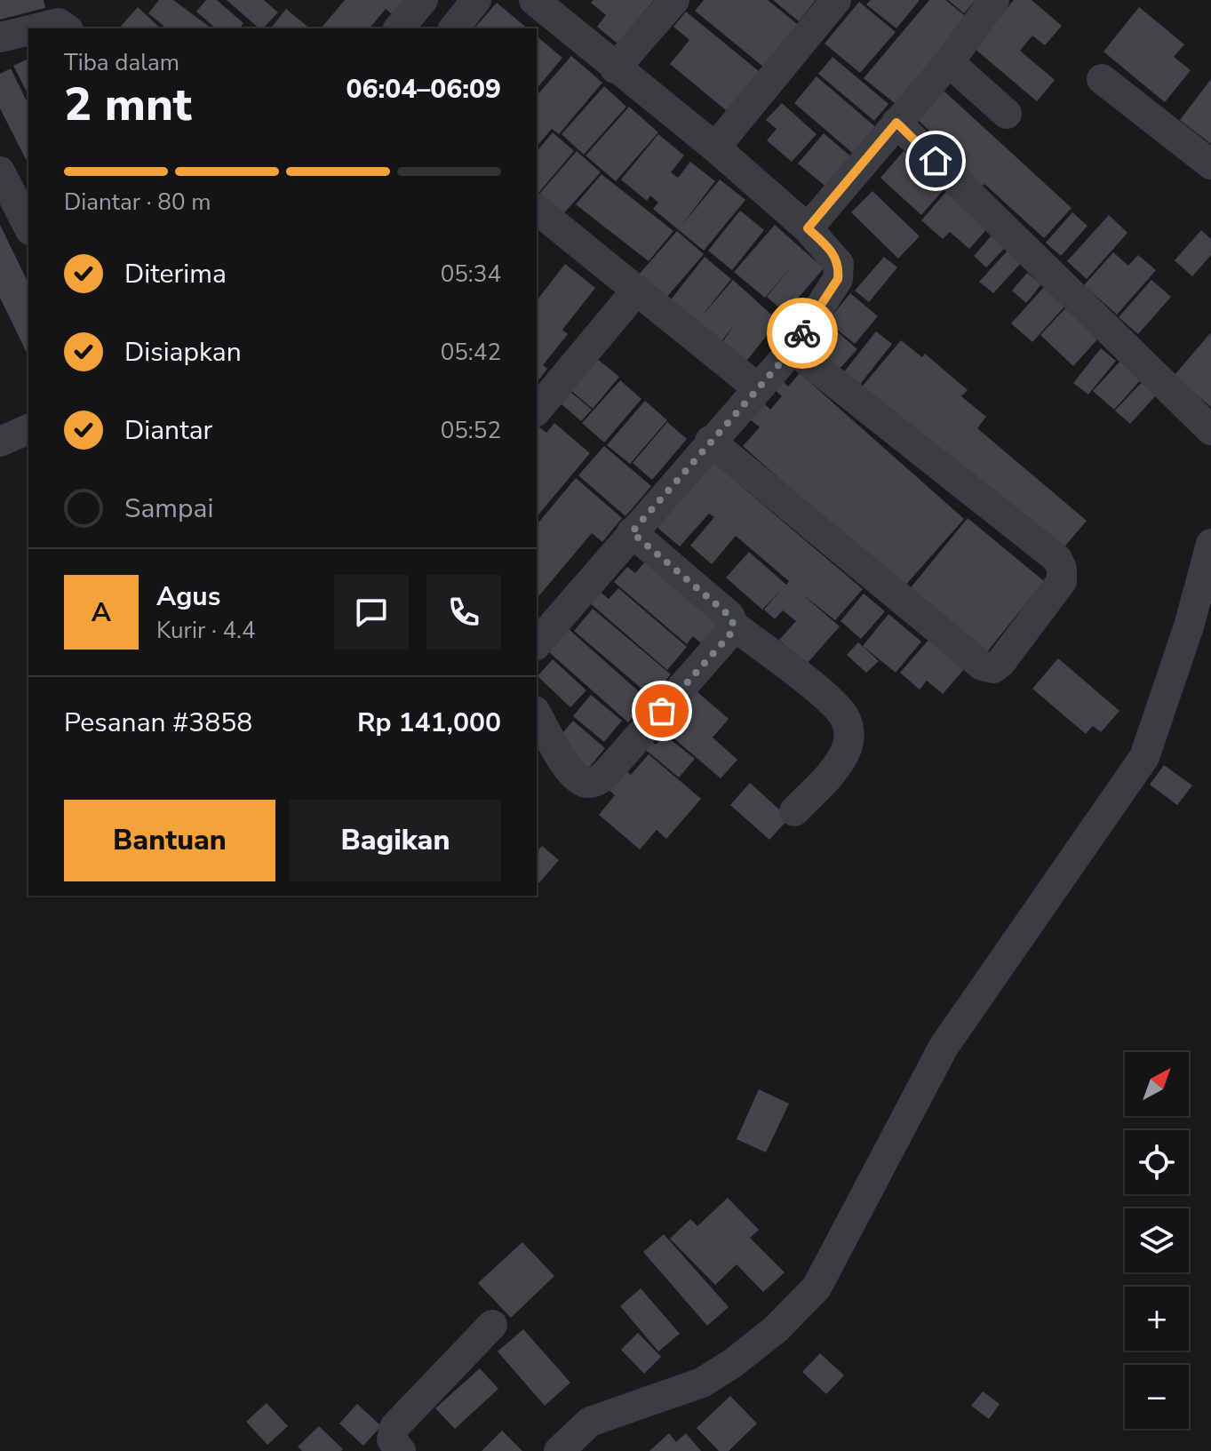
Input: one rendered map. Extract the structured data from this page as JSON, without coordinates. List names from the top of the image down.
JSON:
{
  "north": "top right",
  "page": {
    "heading": ["2 mnt", "Tiba dalam", "06:04–06:09"],
    "panel": [
      "Agus",
      "Kurir · 4.4",
      "Pesanan #3858",
      "Rp 141,000"
    ],
    "bar": "Diantar · 80 m",
    "list": [
      ["Diterima", "05:34"],
      ["Disiapkan", "05:42"],
      ["Diantar", "05:52"],
      "Sampai"
    ],
    "round": "A",
    "buttons": ["Bantuan", "Bagikan"],
    "map_buttons": ["+", "−"]
  }
}
